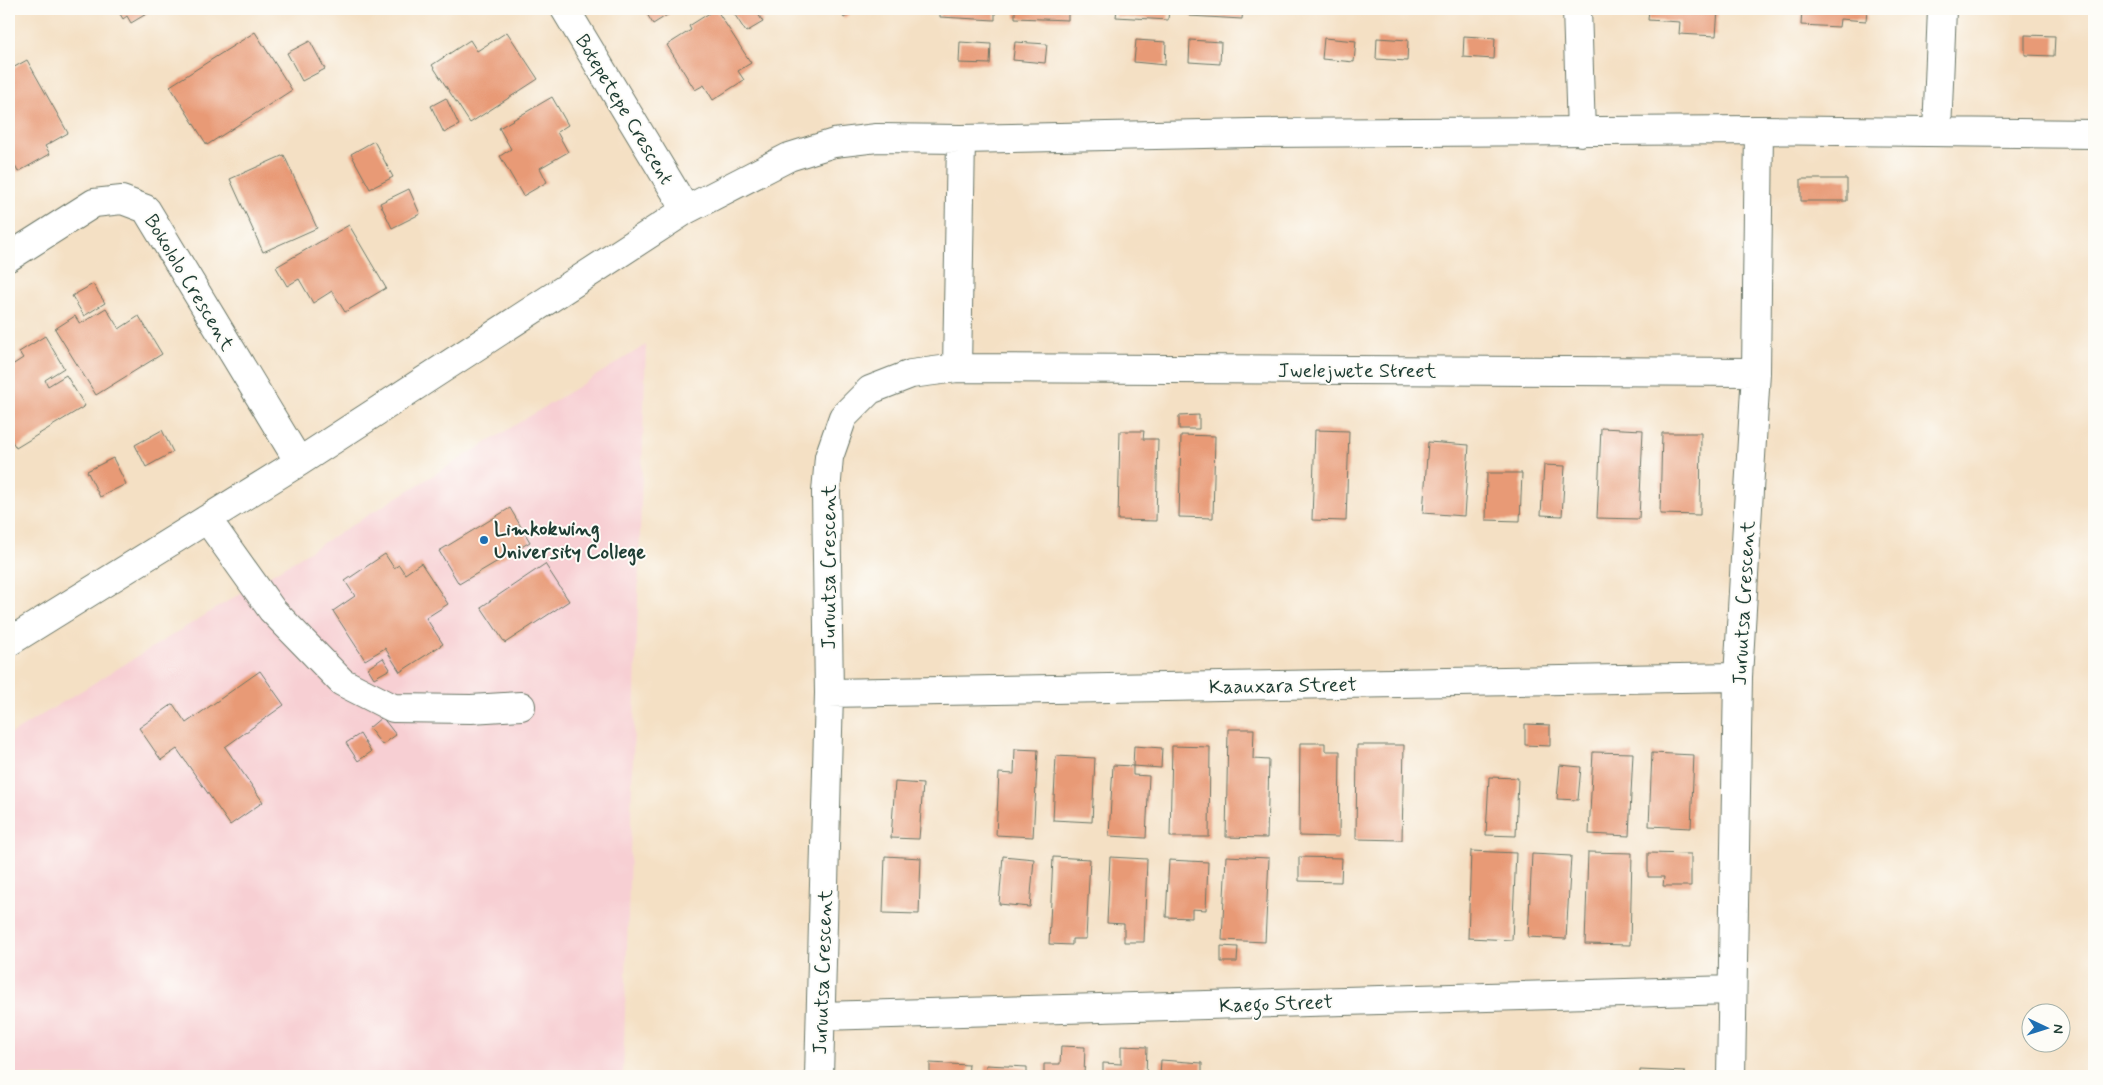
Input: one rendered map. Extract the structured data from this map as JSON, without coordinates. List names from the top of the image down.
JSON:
{
  "streets": {
    "street": [
      "Botepetepe Crescent",
      "Bokololo Crescent",
      "Jwelejwete Street",
      "Juruutsa Crescent",
      "Kaauxara Street",
      "Kaego Street"
    ]
  },
  "crossings": [
    ["Jwelejwete Street", "Juruutsa Crescent"],
    ["Juruutsa Crescent", "Kaauxara Street"],
    ["Juruutsa Crescent", "Kaego Street"]
  ],
  "places": ["Limkokwing University College"],
  "north": "right"
}
